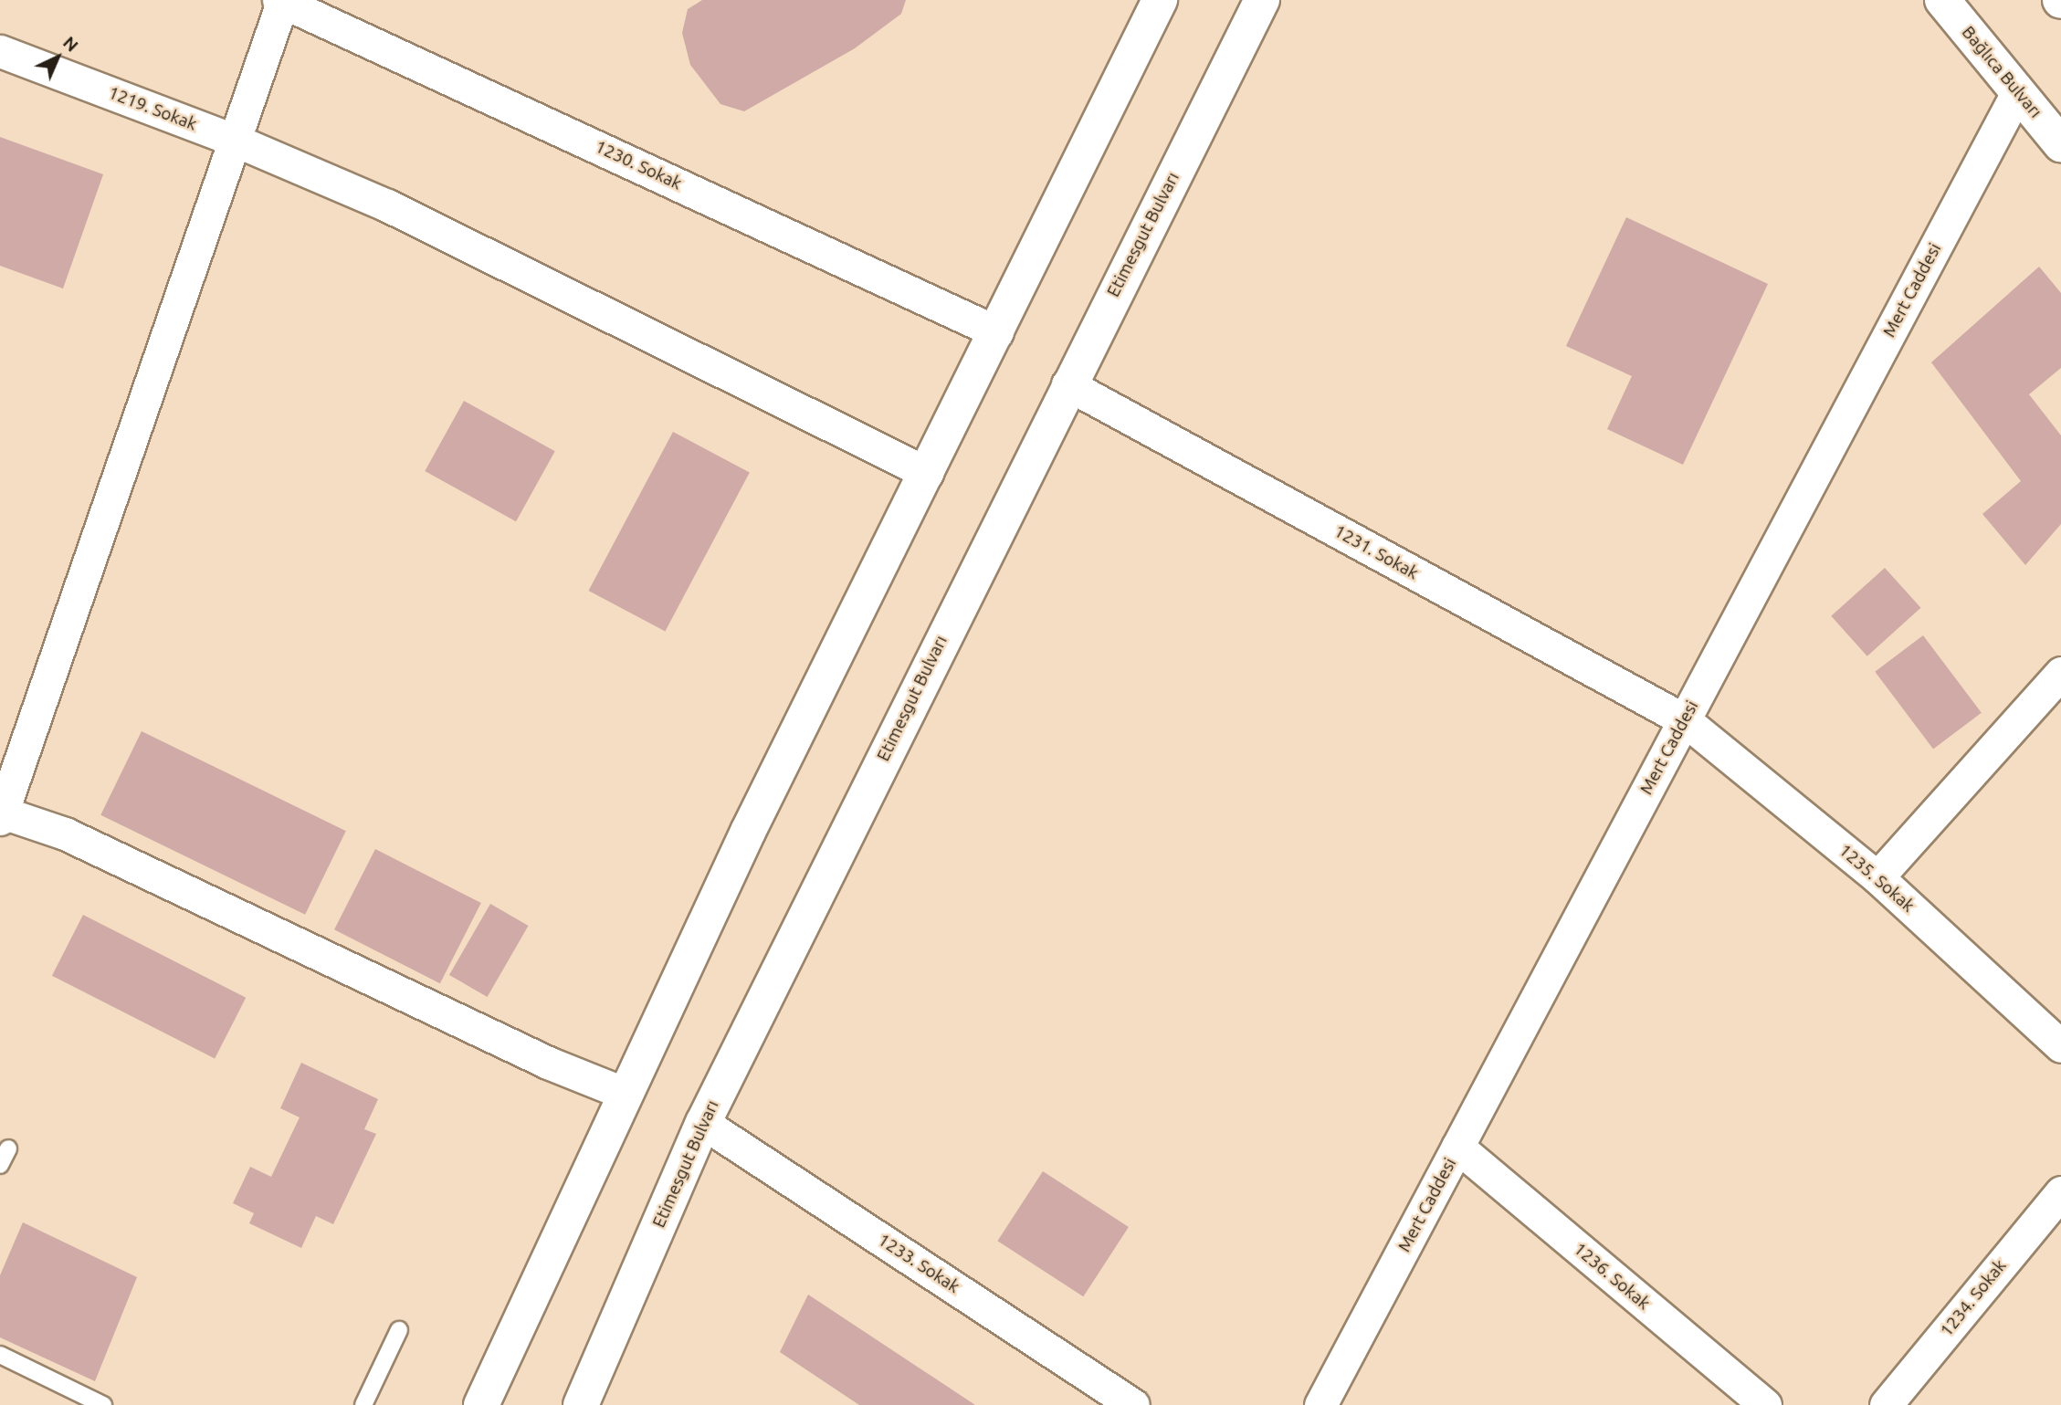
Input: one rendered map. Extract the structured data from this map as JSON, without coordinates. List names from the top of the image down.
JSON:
{
  "streets": {
    "main road": ["Bağlıca Bulvarı", "Etimesgut Bulvarı"],
    "street": [
      "1219. Sokak",
      "1230. Sokak",
      "Mert Caddesi",
      "1231. Sokak",
      "1235. Sokak",
      "1233. Sokak",
      "1236. Sokak",
      "1234. Sokak"
    ]
  },
  "crossings": [
    ["Bağlıca Bulvarı", "Mert Caddesi"],
    ["Etimesgut Bulvarı", "1231. Sokak"],
    ["Etimesgut Bulvarı", "1233. Sokak"],
    ["Mert Caddesi", "1231. Sokak"],
    ["Mert Caddesi", "1235. Sokak"],
    ["Mert Caddesi", "1236. Sokak"],
    ["1231. Sokak", "1235. Sokak"]
  ],
  "north": "top right"
}
